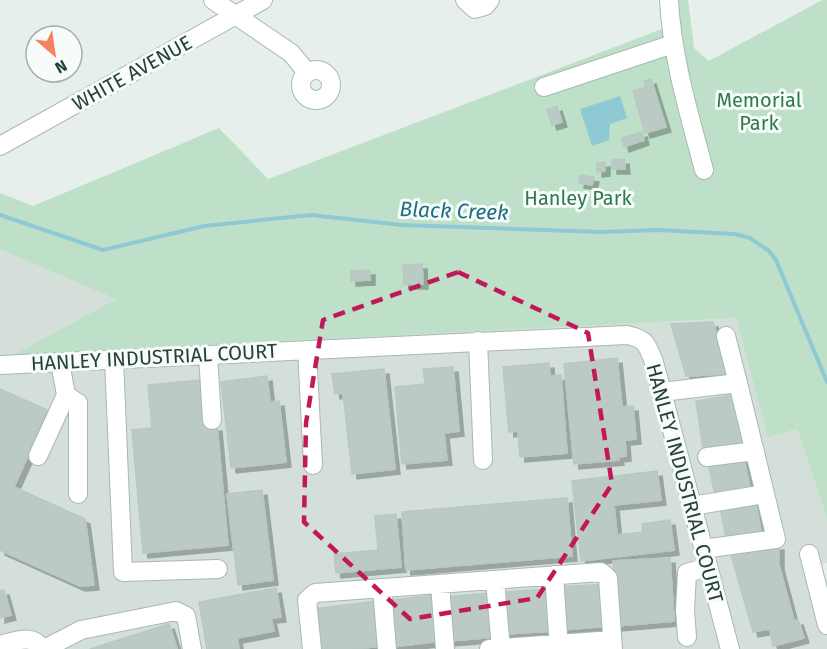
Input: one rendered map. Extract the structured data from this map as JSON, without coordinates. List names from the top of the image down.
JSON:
{
  "streets": {
    "street": ["WHITE AVENUE", "HANLEY INDUSTRIAL COURT"]
  },
  "water": ["Black Creek"],
  "parks": ["Memorial Park", "Hanley Park"],
  "north": "bottom right"
}
